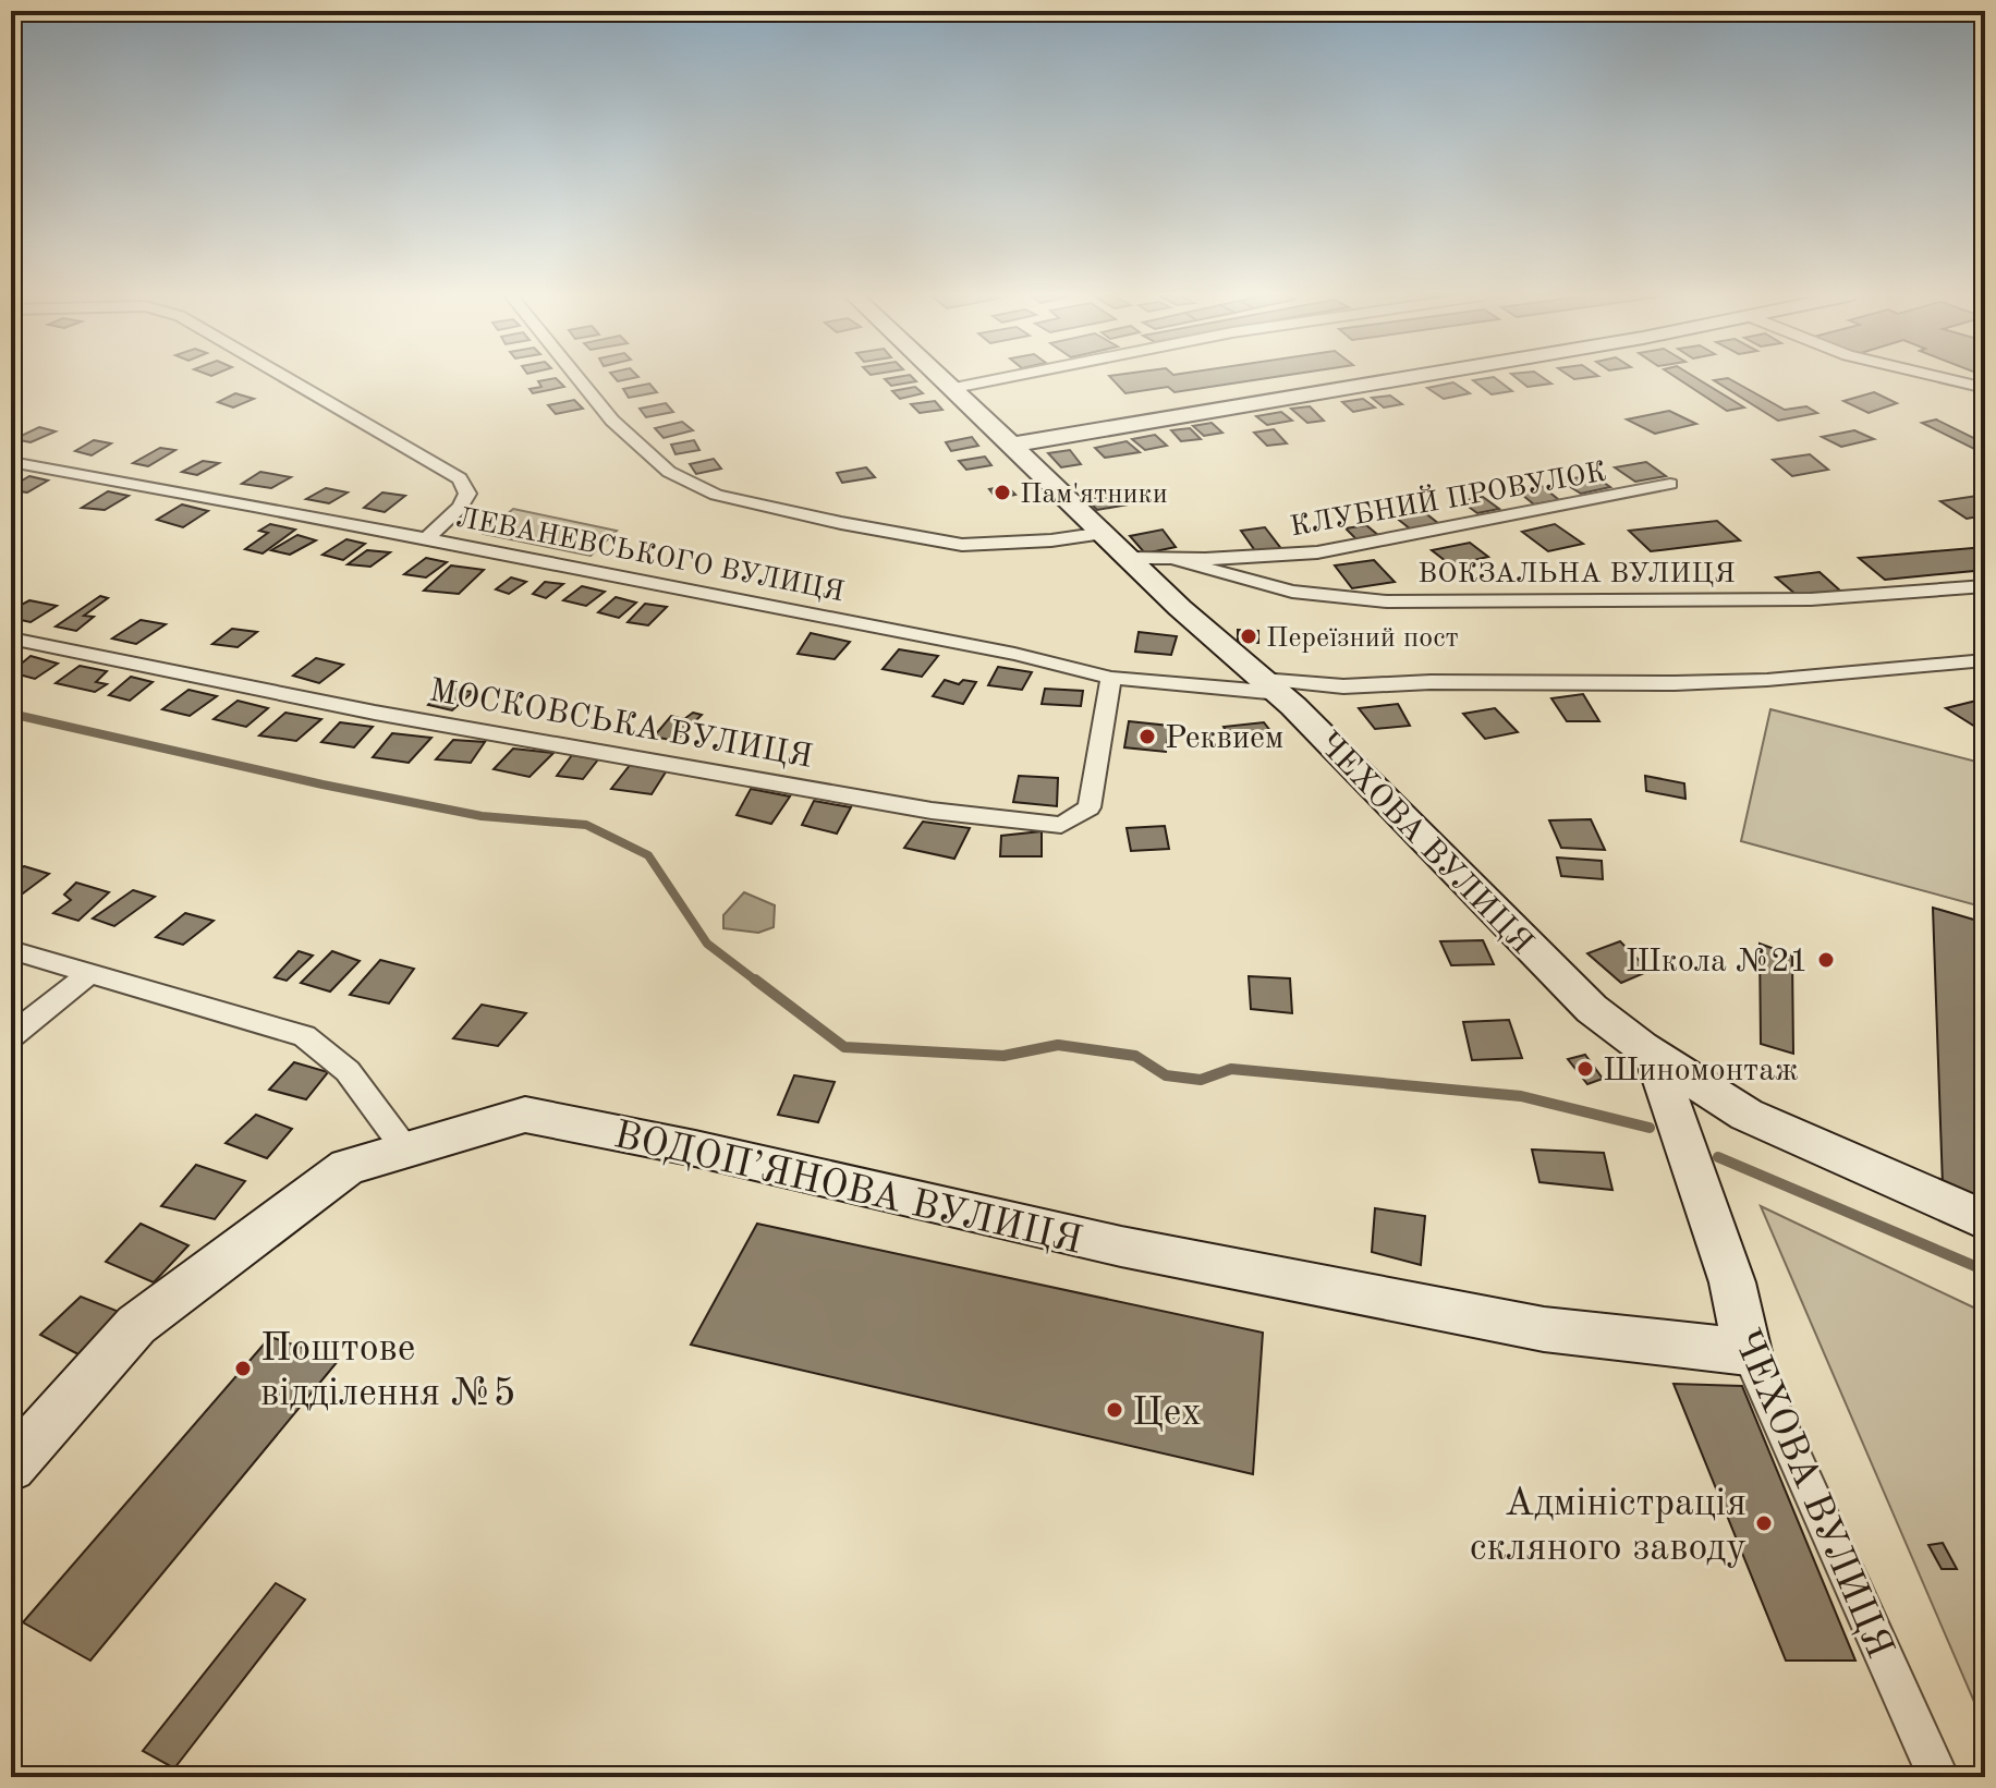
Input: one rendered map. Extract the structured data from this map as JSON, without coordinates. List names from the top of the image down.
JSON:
{
  "streets": {
    "street": [
      "КЛУБНИЙ ПРОВУЛОК",
      "ЛЕВАНЕВСЬКОГО ВУЛИЦЯ",
      "ВОКЗАЛЬНА ВУЛИЦЯ",
      "МОСКОВСЬКА ВУЛИЦЯ",
      "ЧЕХОВА ВУЛИЦЯ",
      "ВОДОП’ЯНОВА ВУЛИЦЯ"
    ]
  },
  "crossings": [
    ["КЛУБНИЙ ПРОВУЛОК", "ВОКЗАЛЬНА ВУЛИЦЯ"],
    ["КЛУБНИЙ ПРОВУЛОК", "ЧЕХОВА ВУЛИЦЯ"],
    ["ЛЕВАНЕВСЬКОГО ВУЛИЦЯ", "МОСКОВСЬКА ВУЛИЦЯ"],
    ["ЛЕВАНЕВСЬКОГО ВУЛИЦЯ", "ЧЕХОВА ВУЛИЦЯ"],
    ["ЧЕХОВА ВУЛИЦЯ", "ВОДОП’ЯНОВА ВУЛИЦЯ"]
  ],
  "places": [
    "Пам'ятники",
    "Переїзний пост",
    "Реквием",
    "Школа №21",
    "Шиномонтаж",
    "Поштове відділення №5",
    "Цех",
    "Адміністрація скляного заводу"
  ]
}
